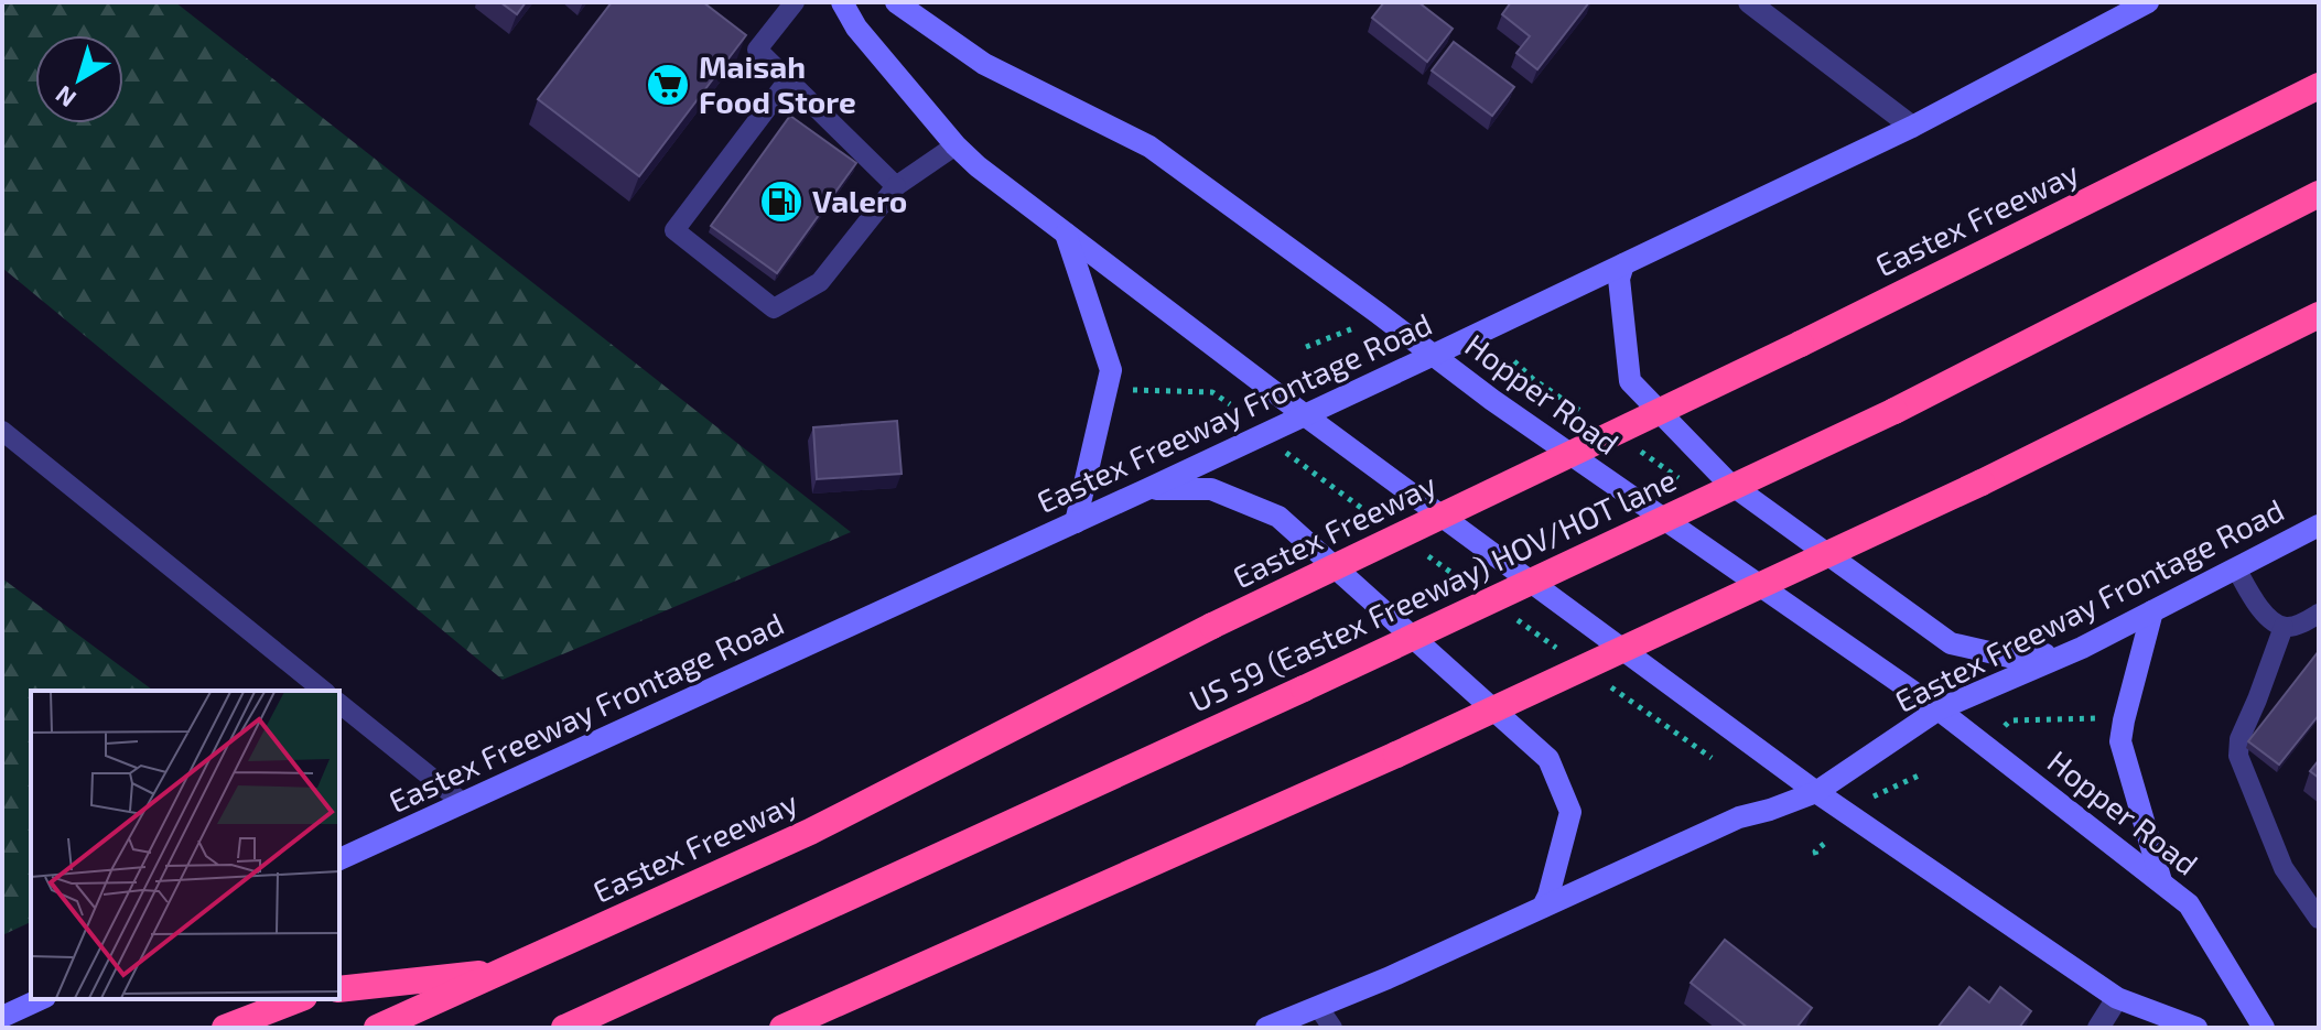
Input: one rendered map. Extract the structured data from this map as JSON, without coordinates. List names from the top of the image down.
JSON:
{
  "streets": {
    "highway": ["Eastex Freeway", "US 59 (Eastex Freeway) HOV/HOT lane"],
    "main road": ["Hopper Road", "Eastex Freeway Frontage Road"]
  },
  "crossings": [
    ["Hopper Road", "Eastex Freeway Frontage Road"]
  ],
  "places": {
    "supermarket": ["Maisah Food Store"],
    "fuel station": ["Valero"]
  },
  "north": "bottom left"
}
